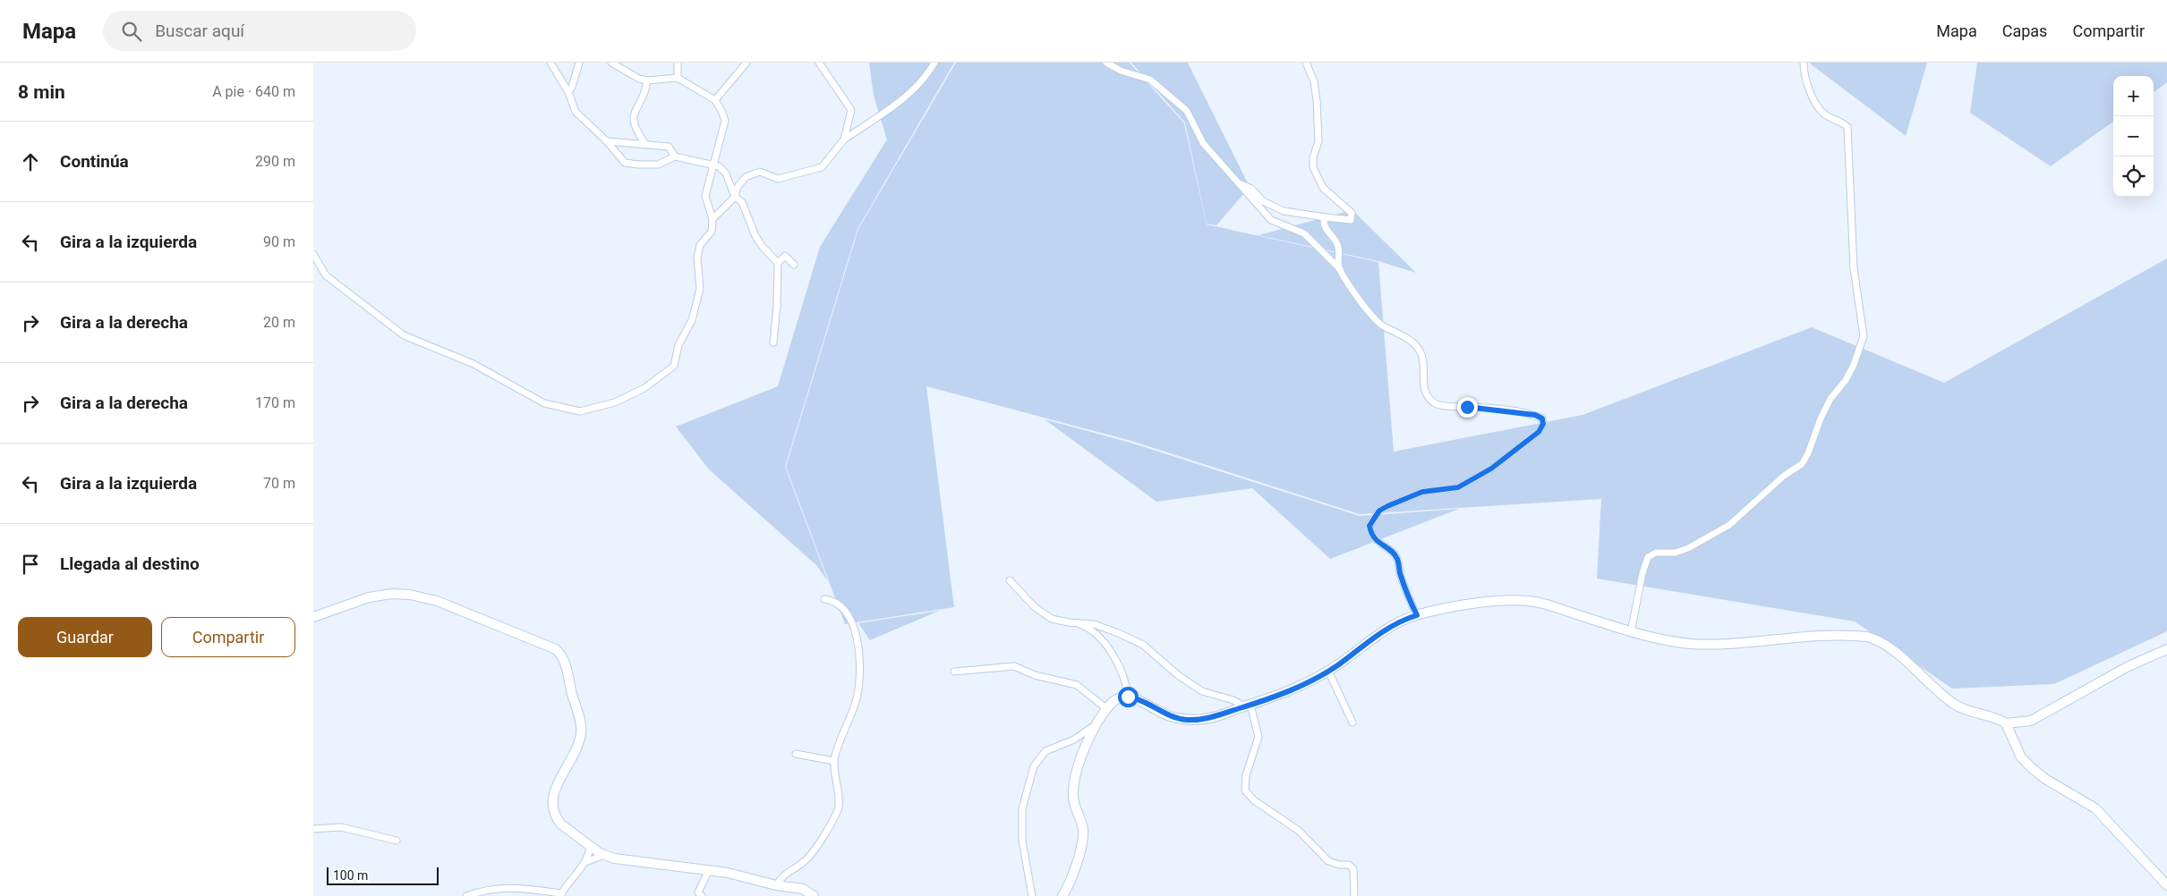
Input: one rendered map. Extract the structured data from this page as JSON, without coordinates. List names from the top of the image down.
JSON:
{
  "scale_bar": "100 m",
  "page": {
    "header": "Mapa",
    "search": "Buscar aquí",
    "nav": ["Mapa", "Capas", "Compartir"],
    "heading": ["8 min", "A pie · 640 m"],
    "map_buttons": ["+", "−"],
    "list": [
      ["Continúa", "290 m"],
      ["Gira a la izquierda", "90 m"],
      ["Gira a la derecha", "20 m"],
      ["Gira a la derecha", "170 m"],
      ["Gira a la izquierda", "70 m"],
      "Llegada al destino"
    ],
    "buttons": ["Guardar", "Compartir"],
    "scale": "100 m"
  }
}
